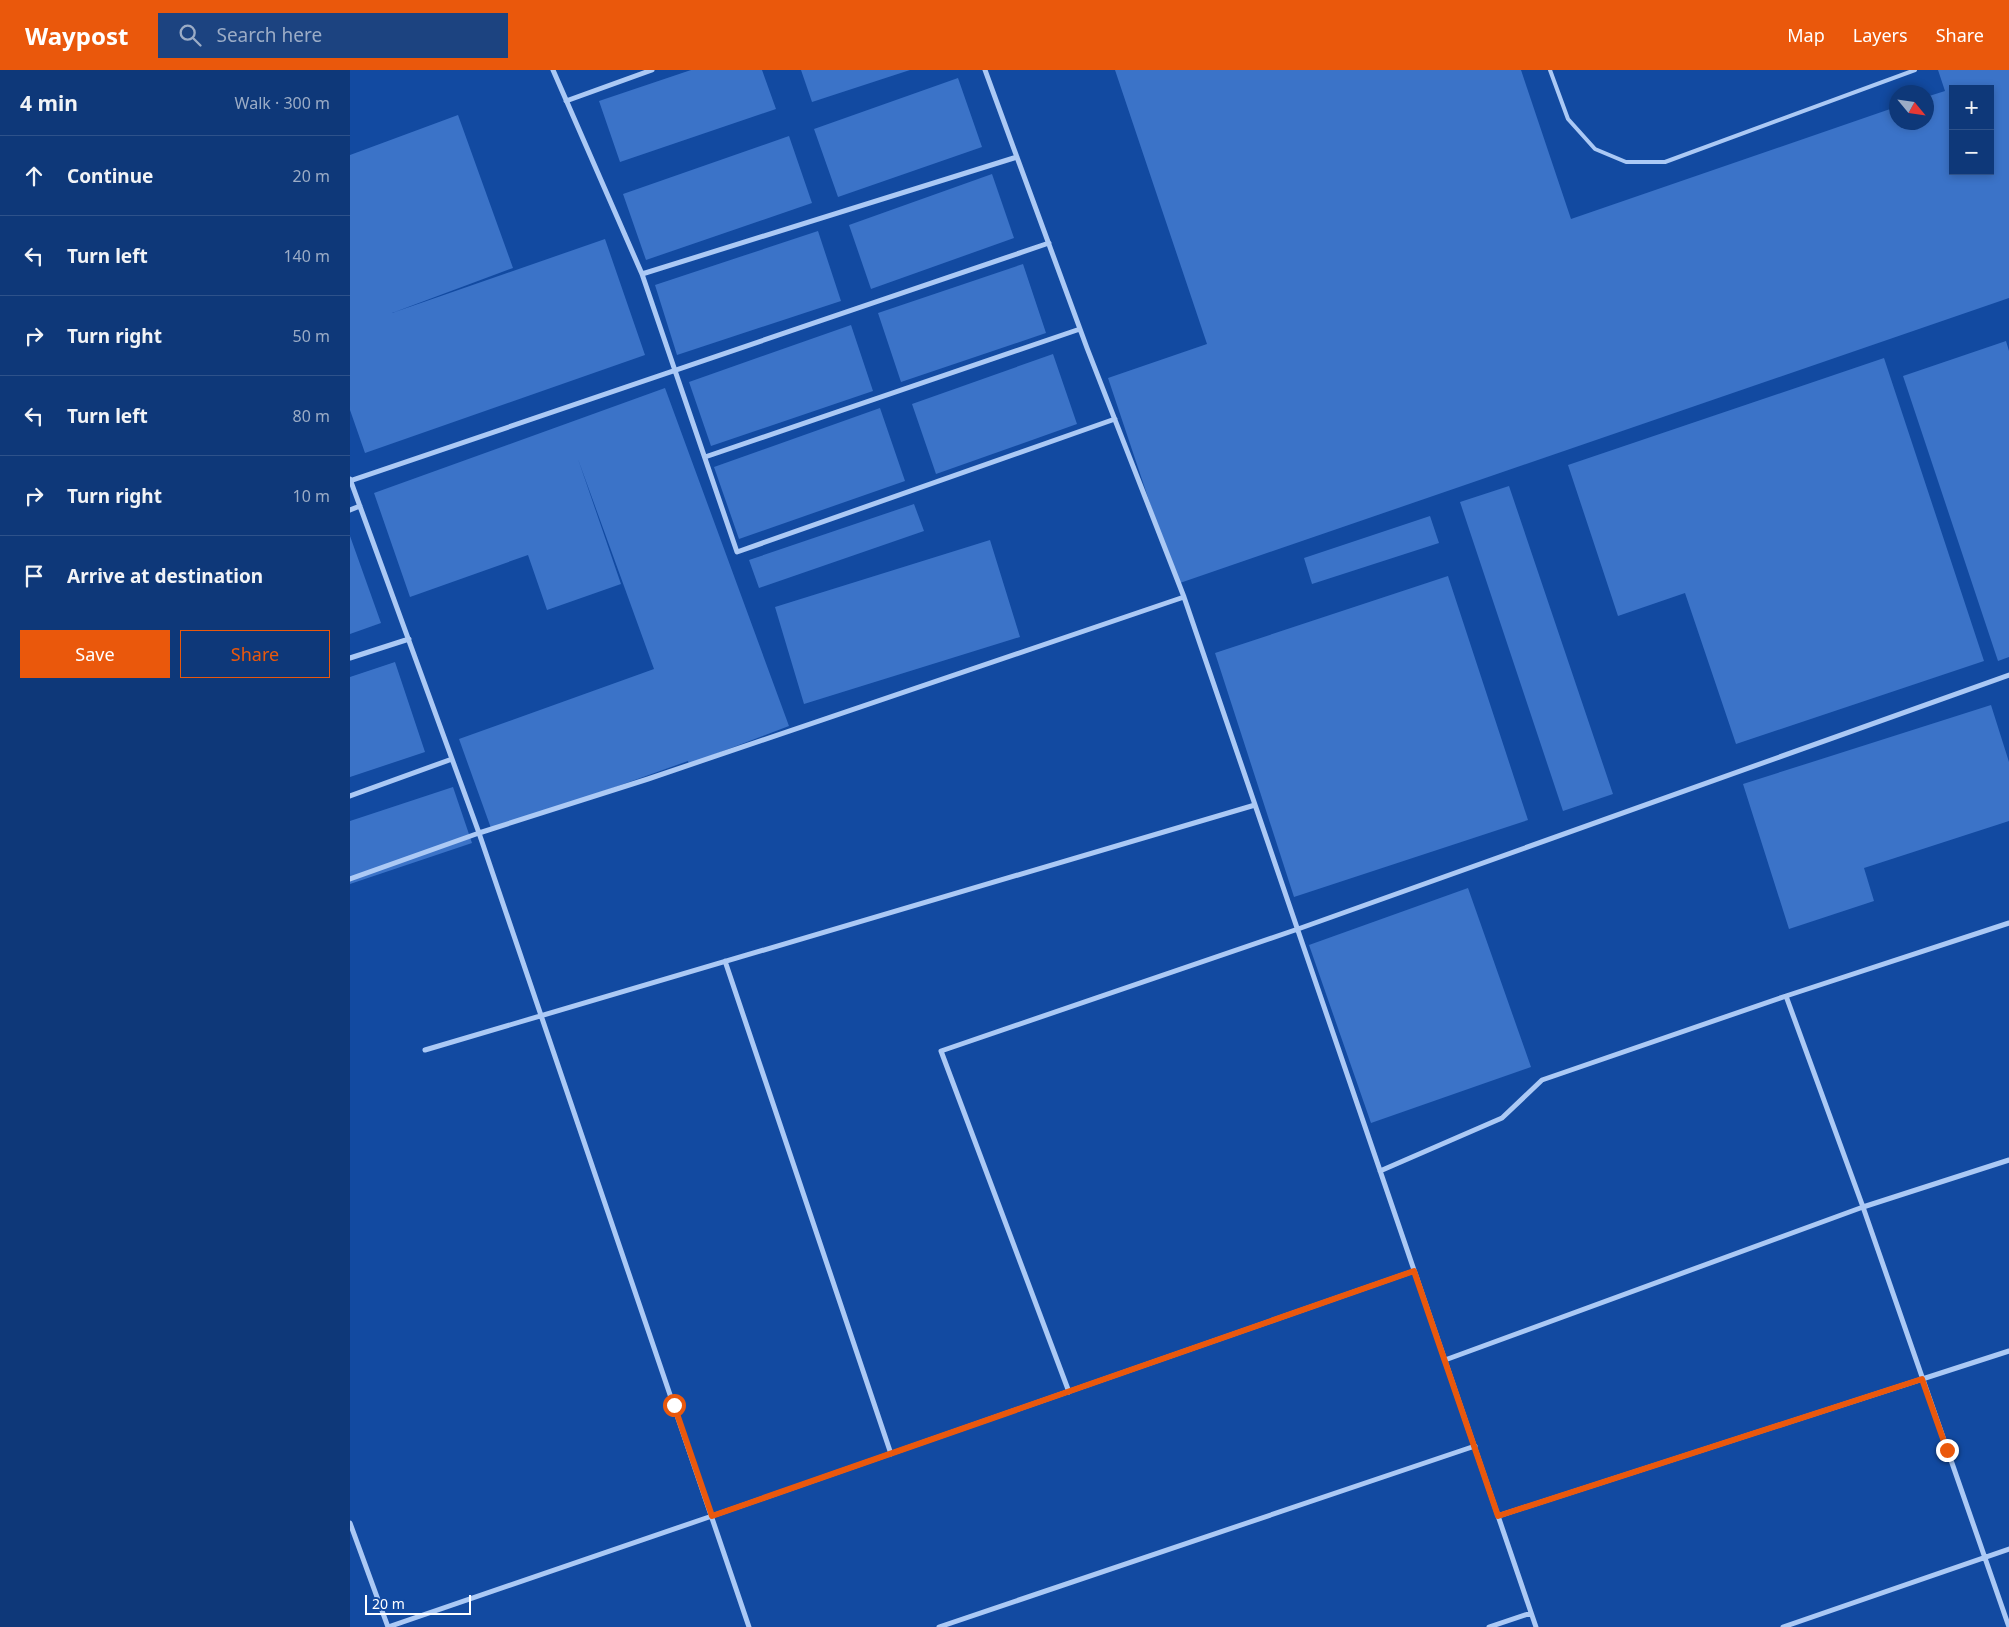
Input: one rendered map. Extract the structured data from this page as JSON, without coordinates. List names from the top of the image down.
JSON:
{
  "scale_bar": "20 m",
  "north": "bottom right",
  "page": {
    "header": "Waypost",
    "search": "Search here",
    "nav": ["Map", "Layers", "Share"],
    "heading": ["4 min", "Walk · 300 m"],
    "map_buttons": ["+", "−"],
    "list": [
      ["Continue", "20 m"],
      ["Turn left", "140 m"],
      ["Turn right", "50 m"],
      ["Turn left", "80 m"],
      ["Turn right", "10 m"],
      "Arrive at destination"
    ],
    "buttons": ["Save", "Share"],
    "scale": "20 m"
  }
}
